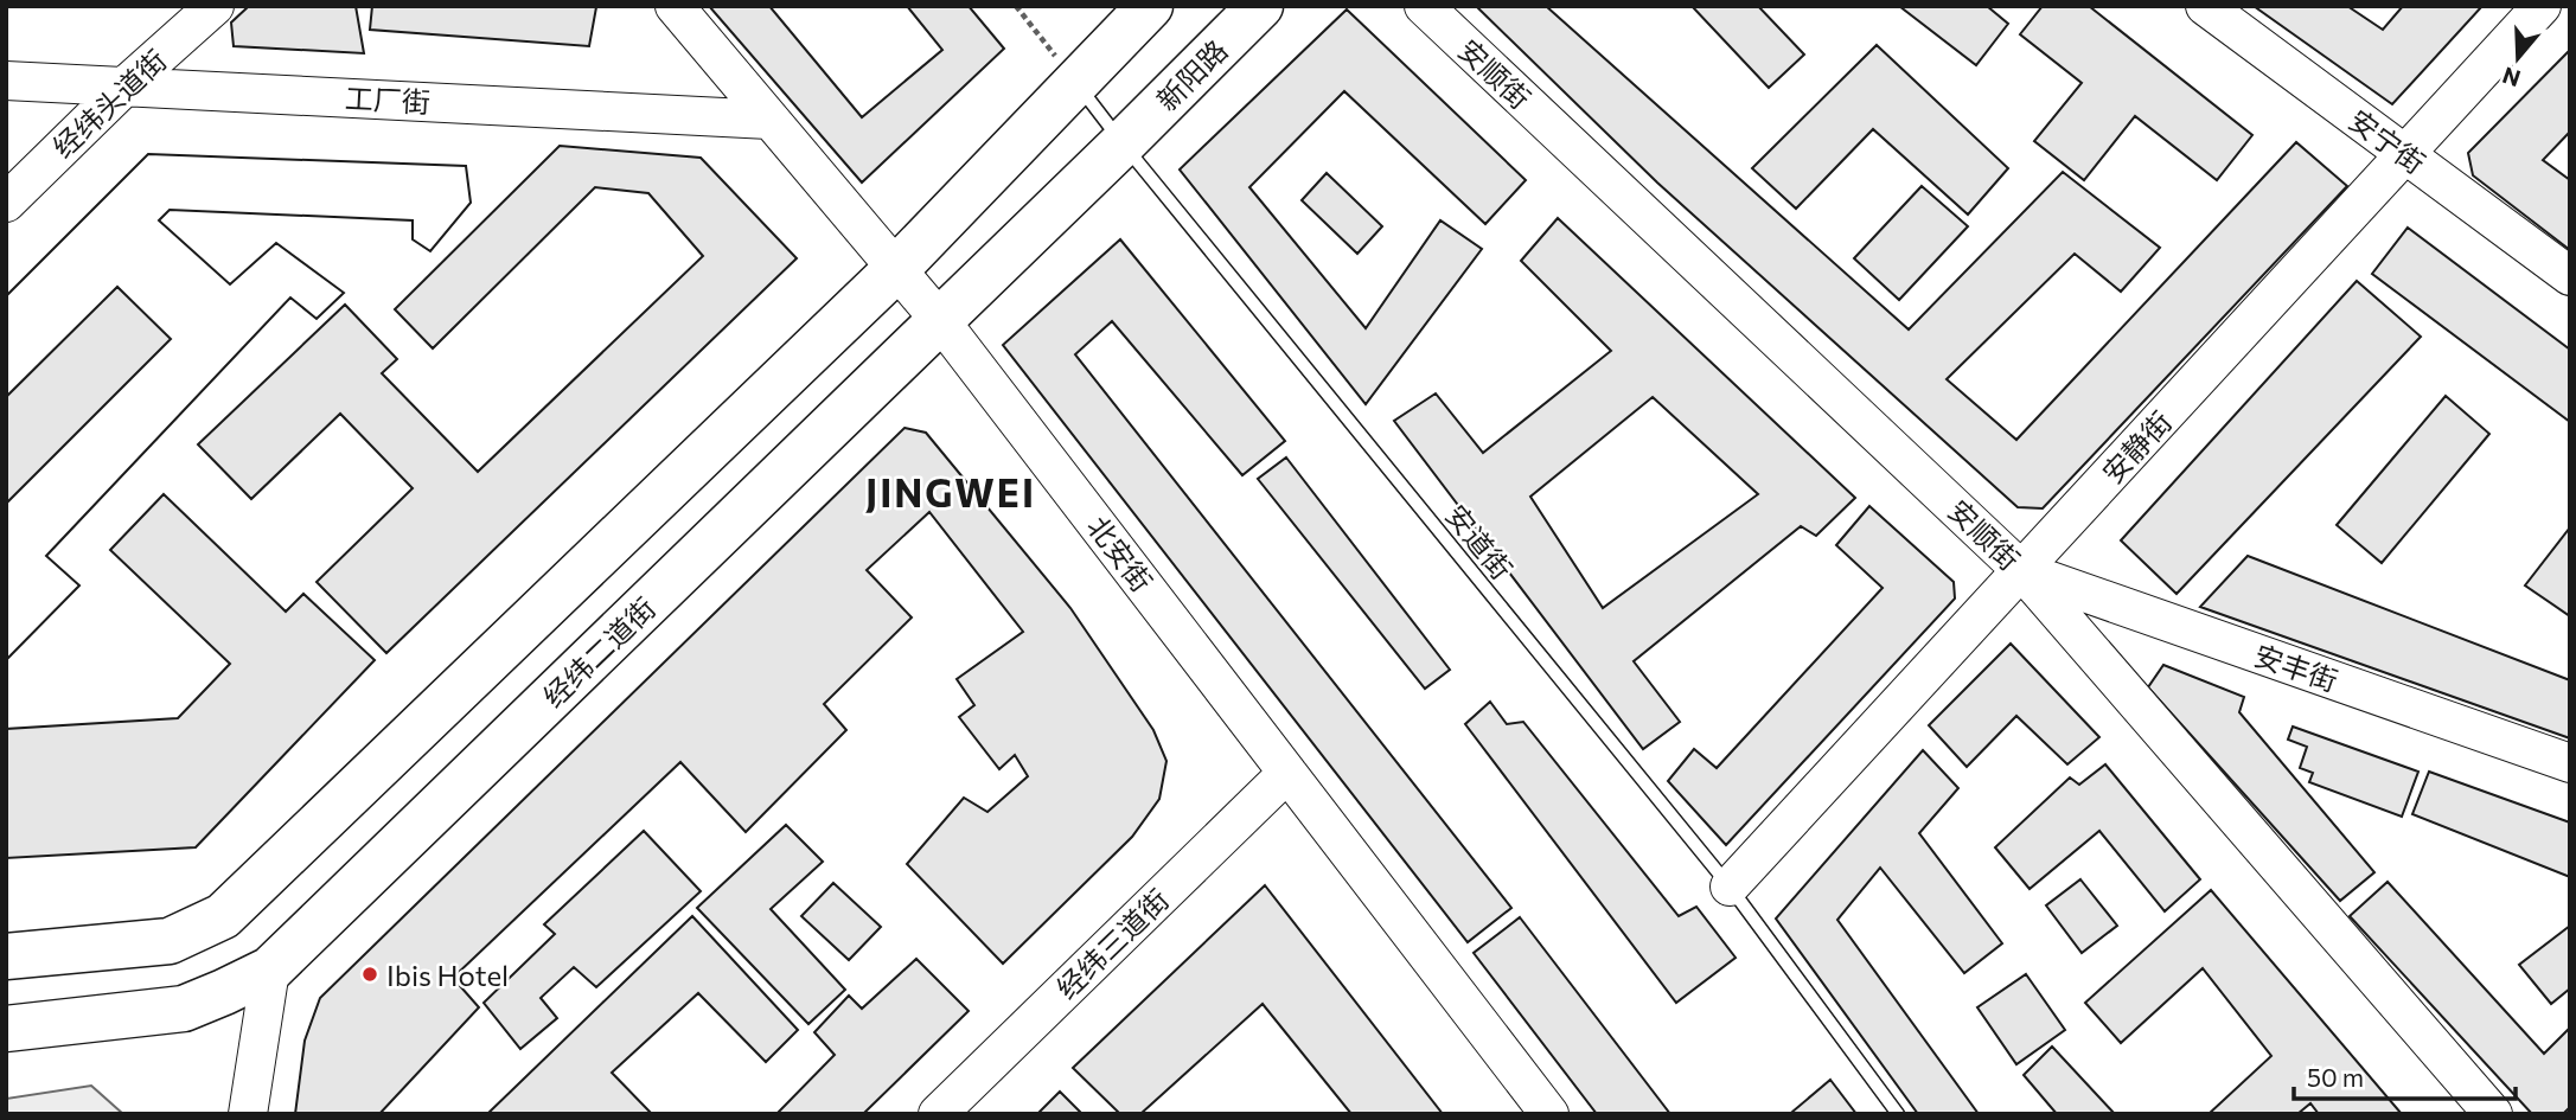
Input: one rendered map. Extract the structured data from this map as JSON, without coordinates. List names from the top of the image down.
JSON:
{
  "streets": {
    "highway": ["新阳路", "经纬二道街"],
    "street": [
      "安顺街",
      "工厂街",
      "经纬头道街",
      "安宁街",
      "安静街",
      "北安街",
      "安丰街",
      "经纬三道街"
    ],
    "lane": ["安道街"]
  },
  "crossings": [
    ["安顺街", "安静街"],
    ["安顺街", "安丰街"],
    ["新阳路", "安道街"],
    ["新阳路", "经纬二道街"],
    ["工厂街", "经纬头道街"],
    ["工厂街", "北安街"],
    ["安宁街", "安静街"],
    ["安静街", "安道街"],
    ["安静街", "安丰街"],
    ["安道街", "经纬二道街"],
    ["北安街", "经纬二道街"],
    ["北安街", "经纬三道街"]
  ],
  "districts": ["JINGWEI"],
  "places": ["Ibis Hotel"],
  "scale_bar": "50 m",
  "north": "bottom"
}
